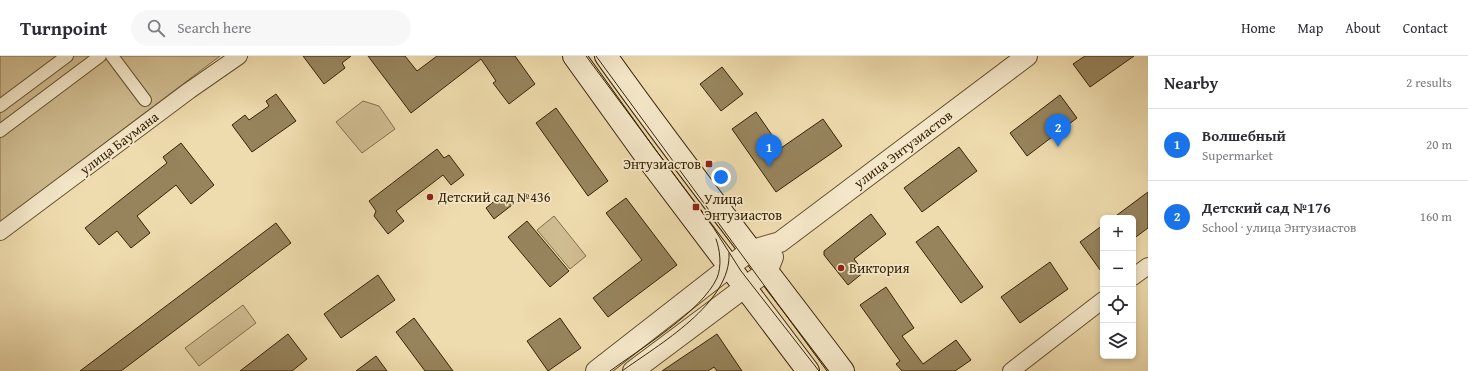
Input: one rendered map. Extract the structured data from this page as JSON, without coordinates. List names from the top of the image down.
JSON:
{
  "streets": {
    "street": ["улица Баумана", "улица Энтузиастов"]
  },
  "places": {
    "transit": ["Энтузиастов", "Улица Энтузиастов"],
    "other": ["Детский сад №436", "Виктория"]
  },
  "page": {
    "header": "Turnpoint",
    "search": "Search here",
    "nav": [
      "Home",
      "Map",
      "About",
      "Contact"
    ],
    "heading": ["Nearby", "2 results"],
    "list": [
      {
        "mark": "1",
        "name": "Волшебный",
        "note": "Supermarket",
        "value": "20 m"
      },
      {
        "mark": "2",
        "name": "Детский сад №176",
        "note": "School · улица Энтузиастов",
        "value": "160 m"
      }
    ],
    "pins": ["2", "1"],
    "map_buttons": ["+", "−"]
  }
}
